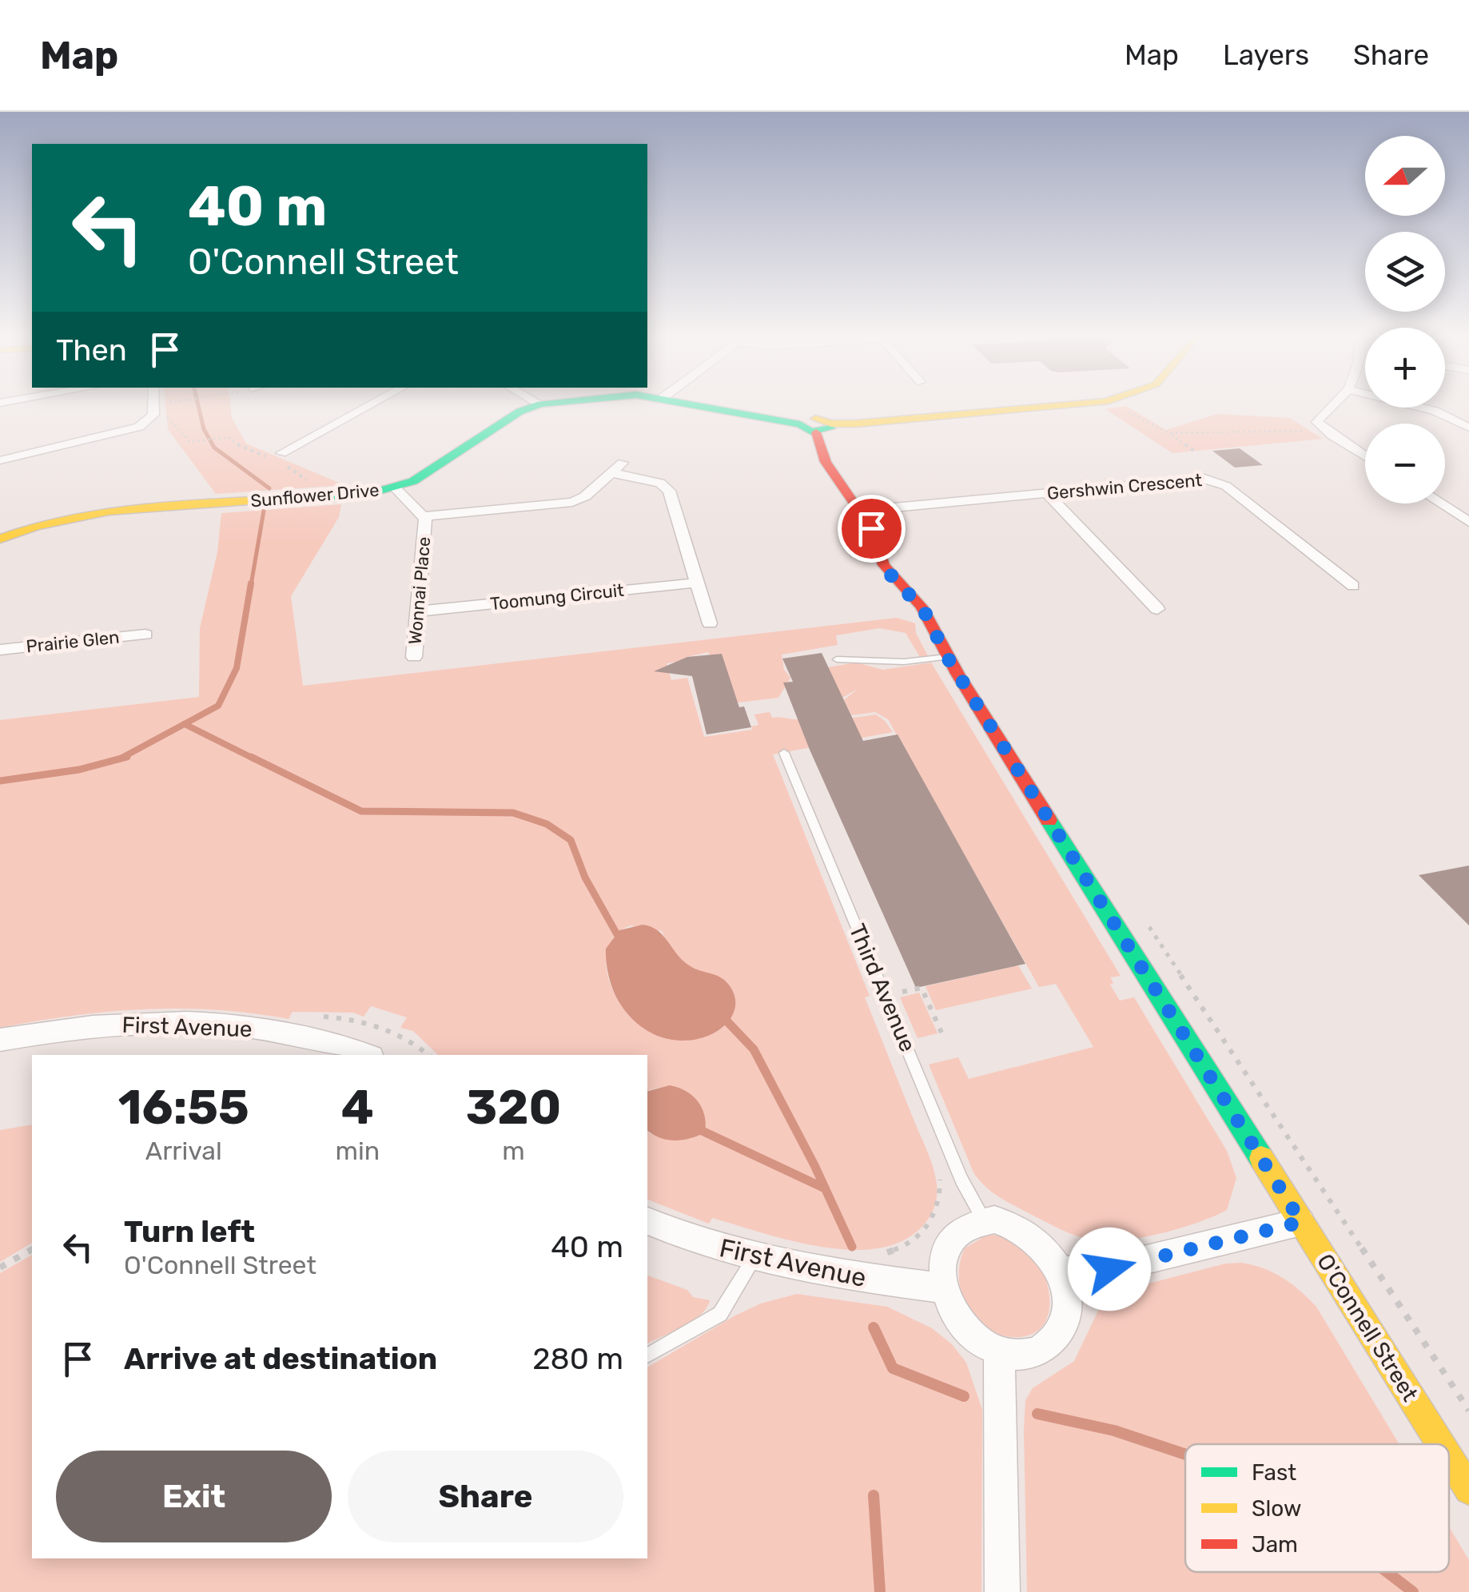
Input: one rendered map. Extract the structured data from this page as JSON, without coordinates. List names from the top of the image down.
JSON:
{
  "streets": {
    "street": [
      "Gershwin Crescent",
      "Sunflower Drive",
      "Wonnai Place",
      "Toomung Circuit",
      "Prairie Glen",
      "First Avenue",
      "O'Connell Street"
    ],
    "lane": ["Third Avenue"]
  },
  "crossings": [
    ["Gershwin Crescent", "O'Connell Street"],
    ["Sunflower Drive", "Wonnai Place"],
    ["Sunflower Drive", "O'Connell Street"],
    ["Wonnai Place", "Toomung Circuit"],
    ["Third Avenue", "First Avenue"]
  ],
  "legend": ["Fast", "Slow", "Jam"],
  "north": "left",
  "page": {
    "header": "Map",
    "nav": ["Map", "Layers", "Share"],
    "map_buttons": ["+", "−"],
    "turn": ["40 m", "O'Connell Street"],
    "then": "Then",
    "eta": [
      "16:55",
      "Arrival",
      "4",
      "min",
      "320",
      "m"
    ],
    "list": [
      {
        "name": "Turn left",
        "note": "O'Connell Street",
        "value": "40 m"
      },
      {
        "name": "Arrive at destination",
        "value": "280 m"
      }
    ],
    "buttons": ["Exit", "Share"]
  }
}
